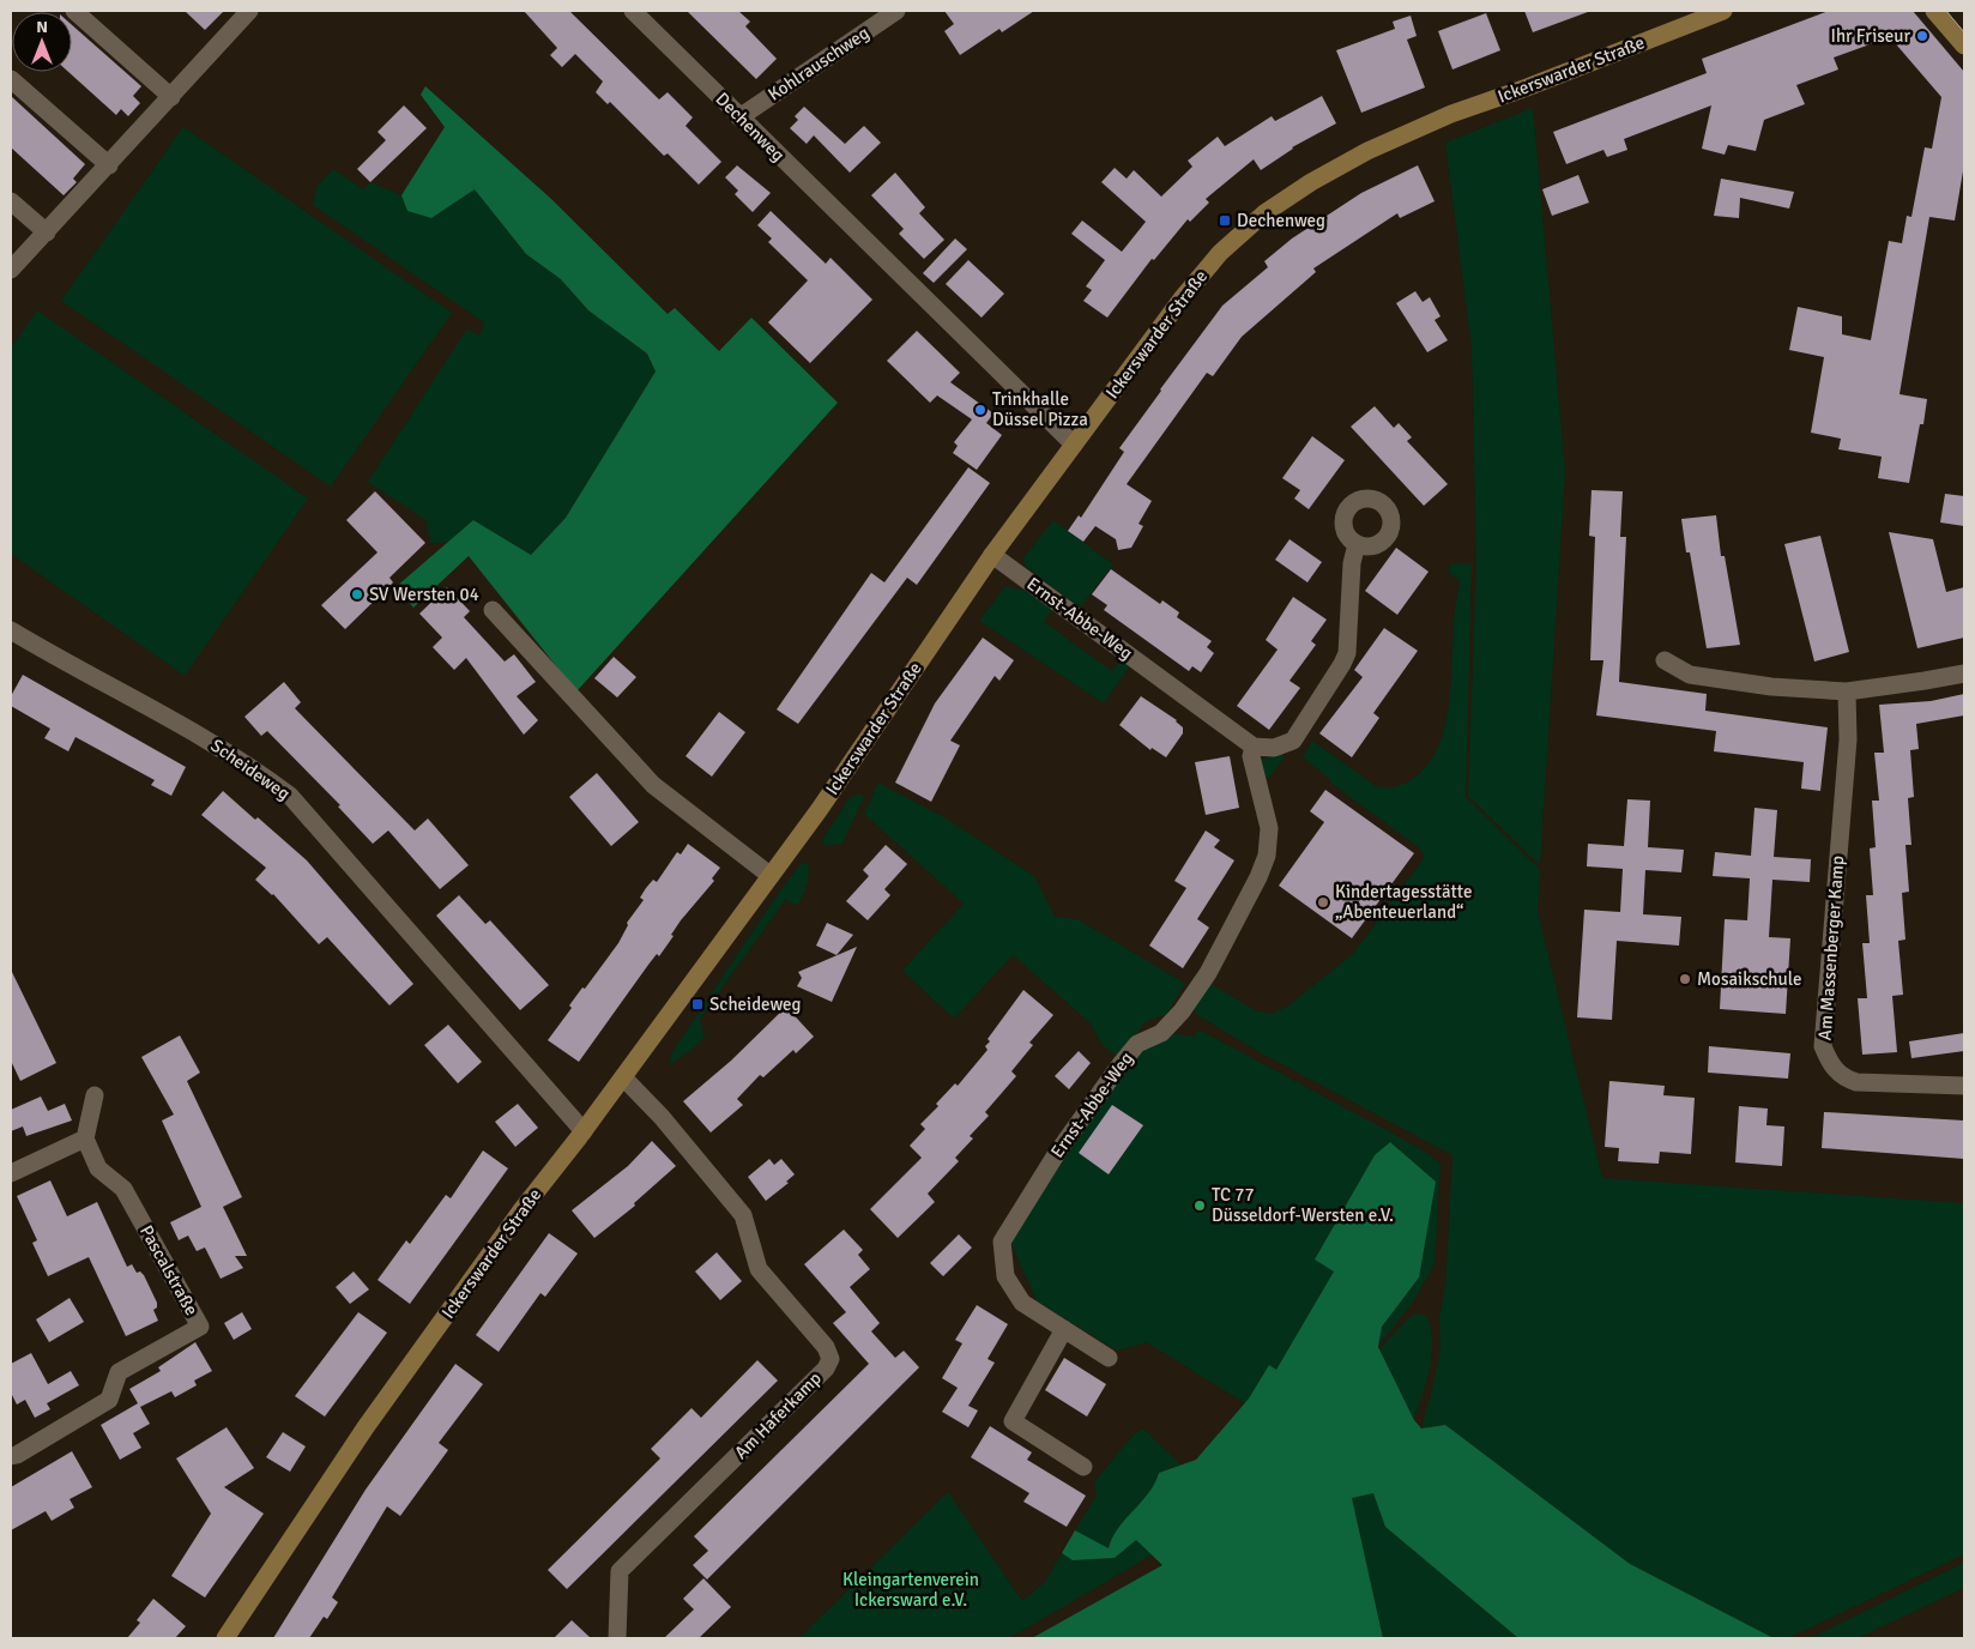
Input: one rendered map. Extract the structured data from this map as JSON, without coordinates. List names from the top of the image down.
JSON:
{
  "streets": {
    "main road": ["Ickerswarder Straße"],
    "street": [
      "Kohlrauschweg",
      "Dechenweg",
      "Ernst-Abbe-Weg",
      "Scheideweg",
      "Am Massenberger Kamp",
      "Pascalstraße",
      "Am Haferkamp"
    ]
  },
  "crossings": [
    ["Kohlrauschweg", "Dechenweg"],
    ["Ickerswarder Straße", "Dechenweg"],
    ["Ickerswarder Straße", "Ernst-Abbe-Weg"],
    ["Ickerswarder Straße", "Scheideweg"],
    ["Ickerswarder Straße", "Am Haferkamp"]
  ],
  "parks": ["Kleingartenverein Ickersward e.V."],
  "places": {
    "other": [
      "Ihr Friseur",
      "Trinkhalle Düssel Pizza",
      "SV Wersten 04",
      "Kindertagesstätte „Abenteuerland“",
      "Mosaikschule",
      "TC 77 Düsseldorf-Wersten e.V."
    ],
    "transit": ["Dechenweg", "Scheideweg"]
  },
  "north": "top"
}
